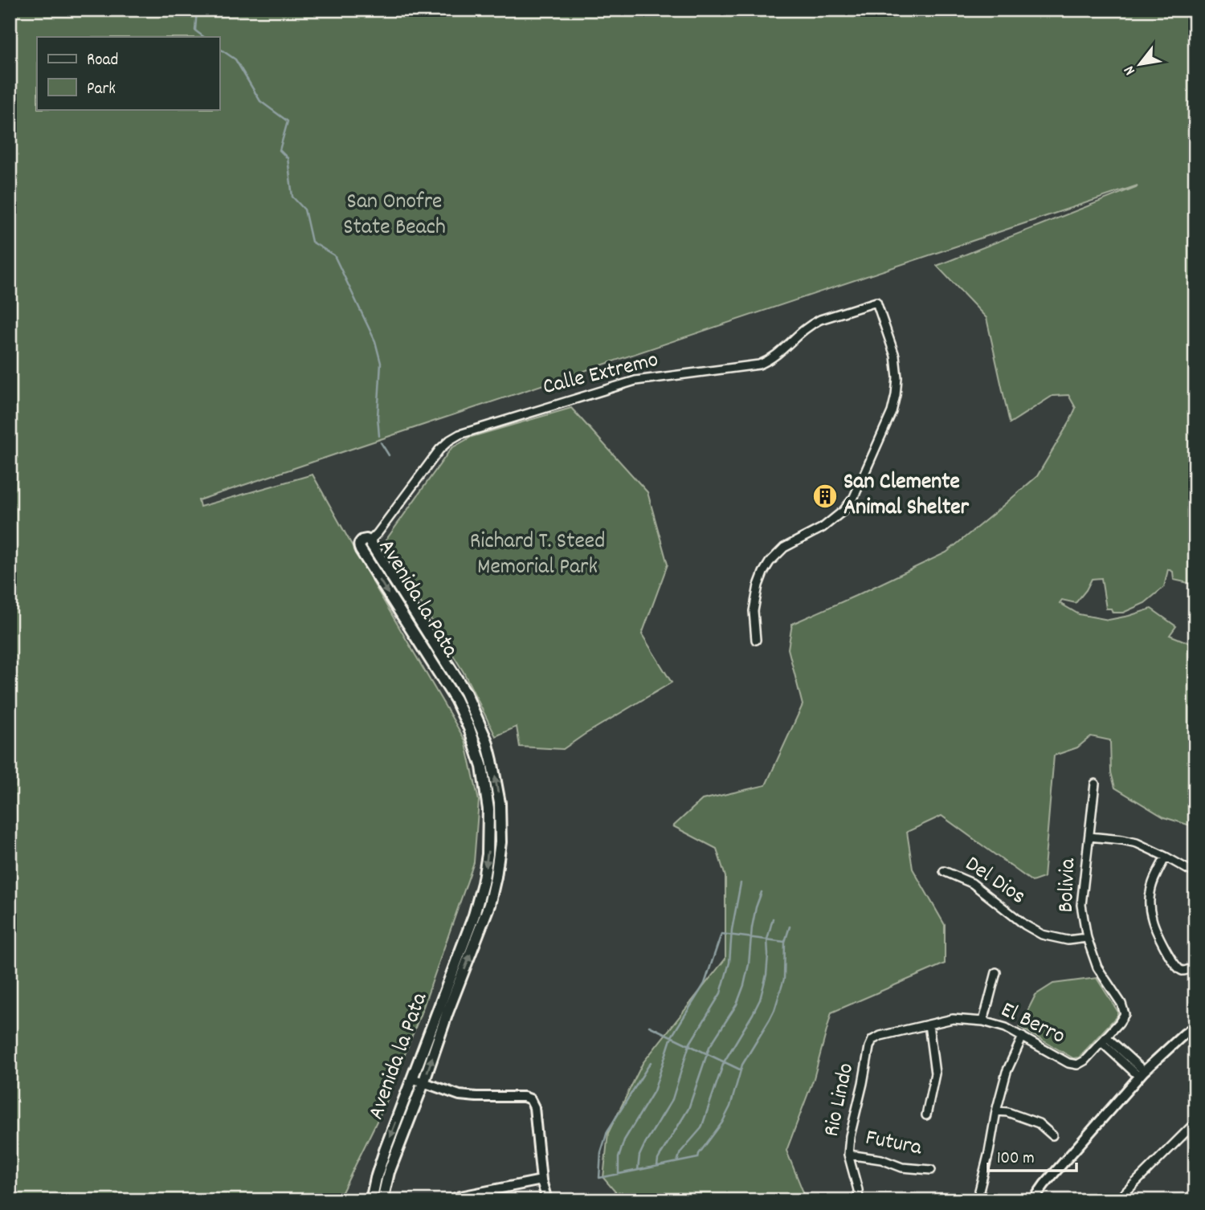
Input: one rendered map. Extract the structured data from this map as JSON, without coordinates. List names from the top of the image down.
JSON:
{
  "streets": {
    "main road": ["Avenida la Pata"],
    "street": [
      "Calle Extremo",
      "Del Dios",
      "Bolivia",
      "El Berro",
      "Rio Lindo",
      "Futura"
    ]
  },
  "crossings": [
    ["Calle Extremo", "Avenida la Pata"],
    ["Del Dios", "Bolivia"],
    ["Bolivia", "El Berro"],
    ["El Berro", "Rio Lindo"],
    ["Rio Lindo", "Futura"]
  ],
  "parks": ["San Onofre State Beach", "Richard T. Steed Memorial Park"],
  "places": {
    "building": ["San Clemente Animal Shelter"]
  },
  "legend": ["Road", "Park"],
  "scale_bar": "100 m",
  "north": "bottom left"
}
